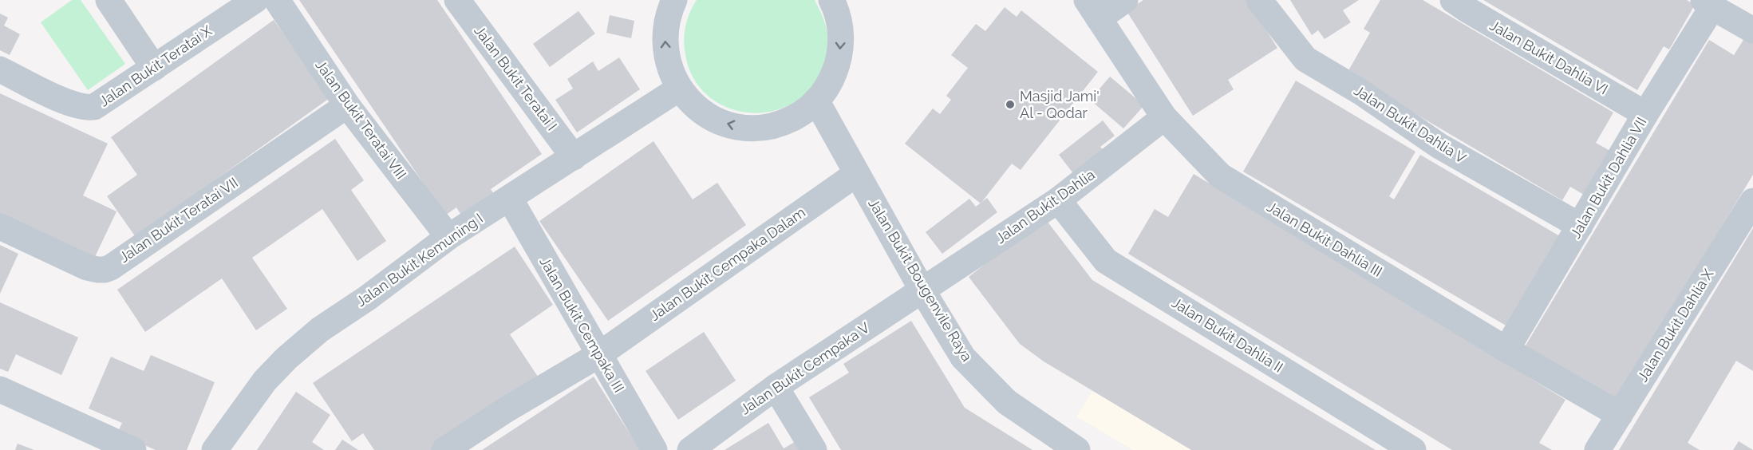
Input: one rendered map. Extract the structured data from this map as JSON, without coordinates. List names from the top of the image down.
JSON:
{
  "streets": {
    "street": [
      "Jalan Bukit Dahlia VI",
      "Jalan Bukit Teratai X",
      "Jalan Bukit Teratai I",
      "Jalan Bukit Teratai VIII",
      "Jalan Bukit Dahlia V",
      "Jalan Bukit Dahlia VII",
      "Jalan Bukit Dahlia",
      "Jalan Bukit Teratai VII",
      "Jalan Bukit Dahlia III",
      "Jalan Bukit Kemuning I",
      "Jalan Bukit Cempaka Dalam",
      "Jalan Bukit Bougenvile Raya",
      "Jalan Bukit Cempaka III",
      "Jalan Bukit Dahlia X",
      "Jalan Bukit Dahlia II",
      "Jalan Bukit Cempaka V"
    ]
  },
  "crossings": [
    ["Jalan Bukit Dahlia VI", "Jalan Bukit Dahlia VII"],
    ["Jalan Bukit Teratai I", "Jalan Bukit Kemuning I"],
    ["Jalan Bukit Teratai VIII", "Jalan Bukit Teratai VII"],
    ["Jalan Bukit Teratai VIII", "Jalan Bukit Kemuning I"],
    ["Jalan Bukit Dahlia V", "Jalan Bukit Dahlia VII"],
    ["Jalan Bukit Dahlia VII", "Jalan Bukit Dahlia III"],
    ["Jalan Bukit Dahlia", "Jalan Bukit Dahlia III"],
    ["Jalan Bukit Dahlia", "Jalan Bukit Bougenvile Raya"],
    ["Jalan Bukit Dahlia", "Jalan Bukit Dahlia II"],
    ["Jalan Bukit Dahlia", "Jalan Bukit Cempaka V"],
    ["Jalan Bukit Dahlia III", "Jalan Bukit Dahlia X"],
    ["Jalan Bukit Kemuning I", "Jalan Bukit Cempaka III"],
    ["Jalan Bukit Cempaka Dalam", "Jalan Bukit Bougenvile Raya"],
    ["Jalan Bukit Cempaka Dalam", "Jalan Bukit Cempaka III"],
    ["Jalan Bukit Bougenvile Raya", "Jalan Bukit Cempaka V"]
  ],
  "places": ["Masjid Jami' Al - Qodar"]
}
